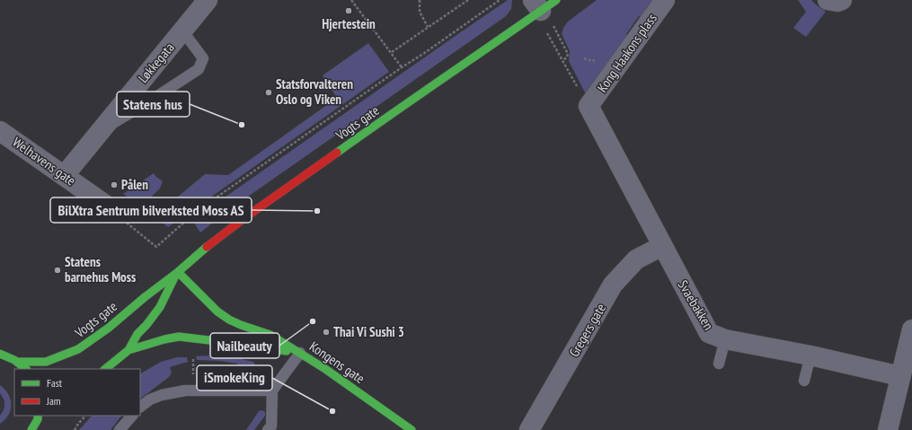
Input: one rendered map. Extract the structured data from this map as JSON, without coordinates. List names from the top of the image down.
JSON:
{
  "streets": {
    "main road": ["Vogts gate", "Kongens gate"],
    "street": [
      "Kong Haakons plass",
      "Løkkegata",
      "Welhavens gate",
      "Svaebakken",
      "Gregers gate"
    ]
  },
  "crossings": [
    ["Kong Haakons plass", "Svaebakken"],
    ["Løkkegata", "Welhavens gate"],
    ["Vogts gate", "Kongens gate"],
    ["Svaebakken", "Gregers gate"]
  ],
  "places": [
    "Hjertestein",
    "Statsforvalteren Oslo og Viken",
    "Statens hus",
    "Pålen",
    "BilXtra Sentrum bilverksted Moss AS",
    "Statens barnehus Moss",
    "Nailbeauty",
    "Thai Vi Sushi 3",
    "iSmokeKing"
  ],
  "legend": ["Fast", "Jam"]
}
